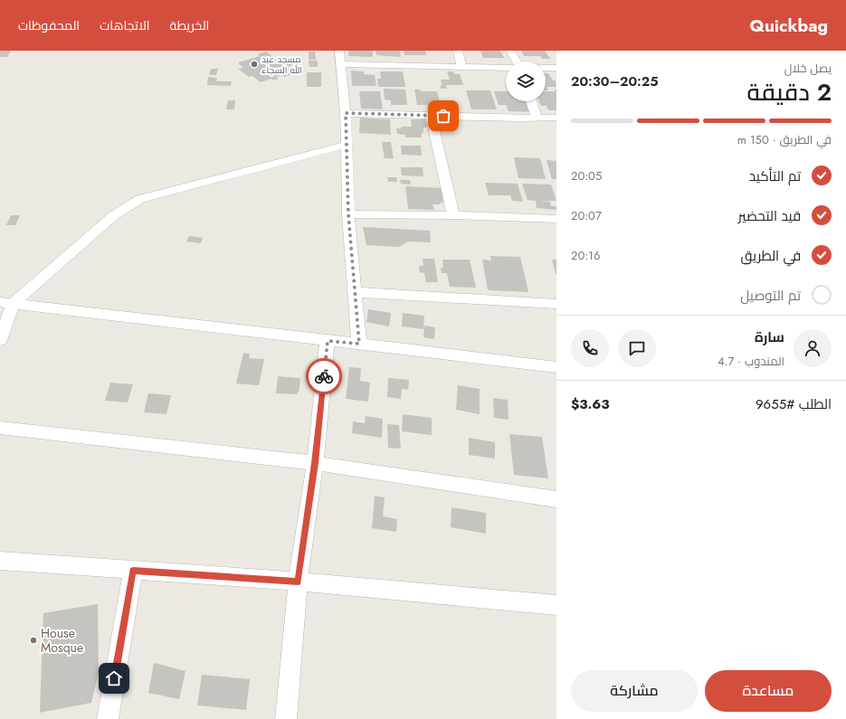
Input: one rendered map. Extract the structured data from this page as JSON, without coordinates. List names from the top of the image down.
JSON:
{
  "places": ["مسجد عبد الله السجاء", "House Mosque"],
  "page": {
    "header": "Quickbag",
    "nav": ["الخريطة", "الاتجاهات", "المحفوظات"],
    "heading": ["2 دقيقة", "يصل خلال", "20:25–20:30"],
    "panel": [
      "سارة",
      "المندوب · 4.7",
      "الطلب #9655",
      "$3.63"
    ],
    "bar": "في الطريق · 150 m",
    "list": [
      ["تم التأكيد", "20:05"],
      ["قيد التحضير", "20:07"],
      ["في الطريق", "20:16"],
      "تم التوصيل"
    ],
    "buttons": ["مساعدة", "مشاركة"]
  }
}
